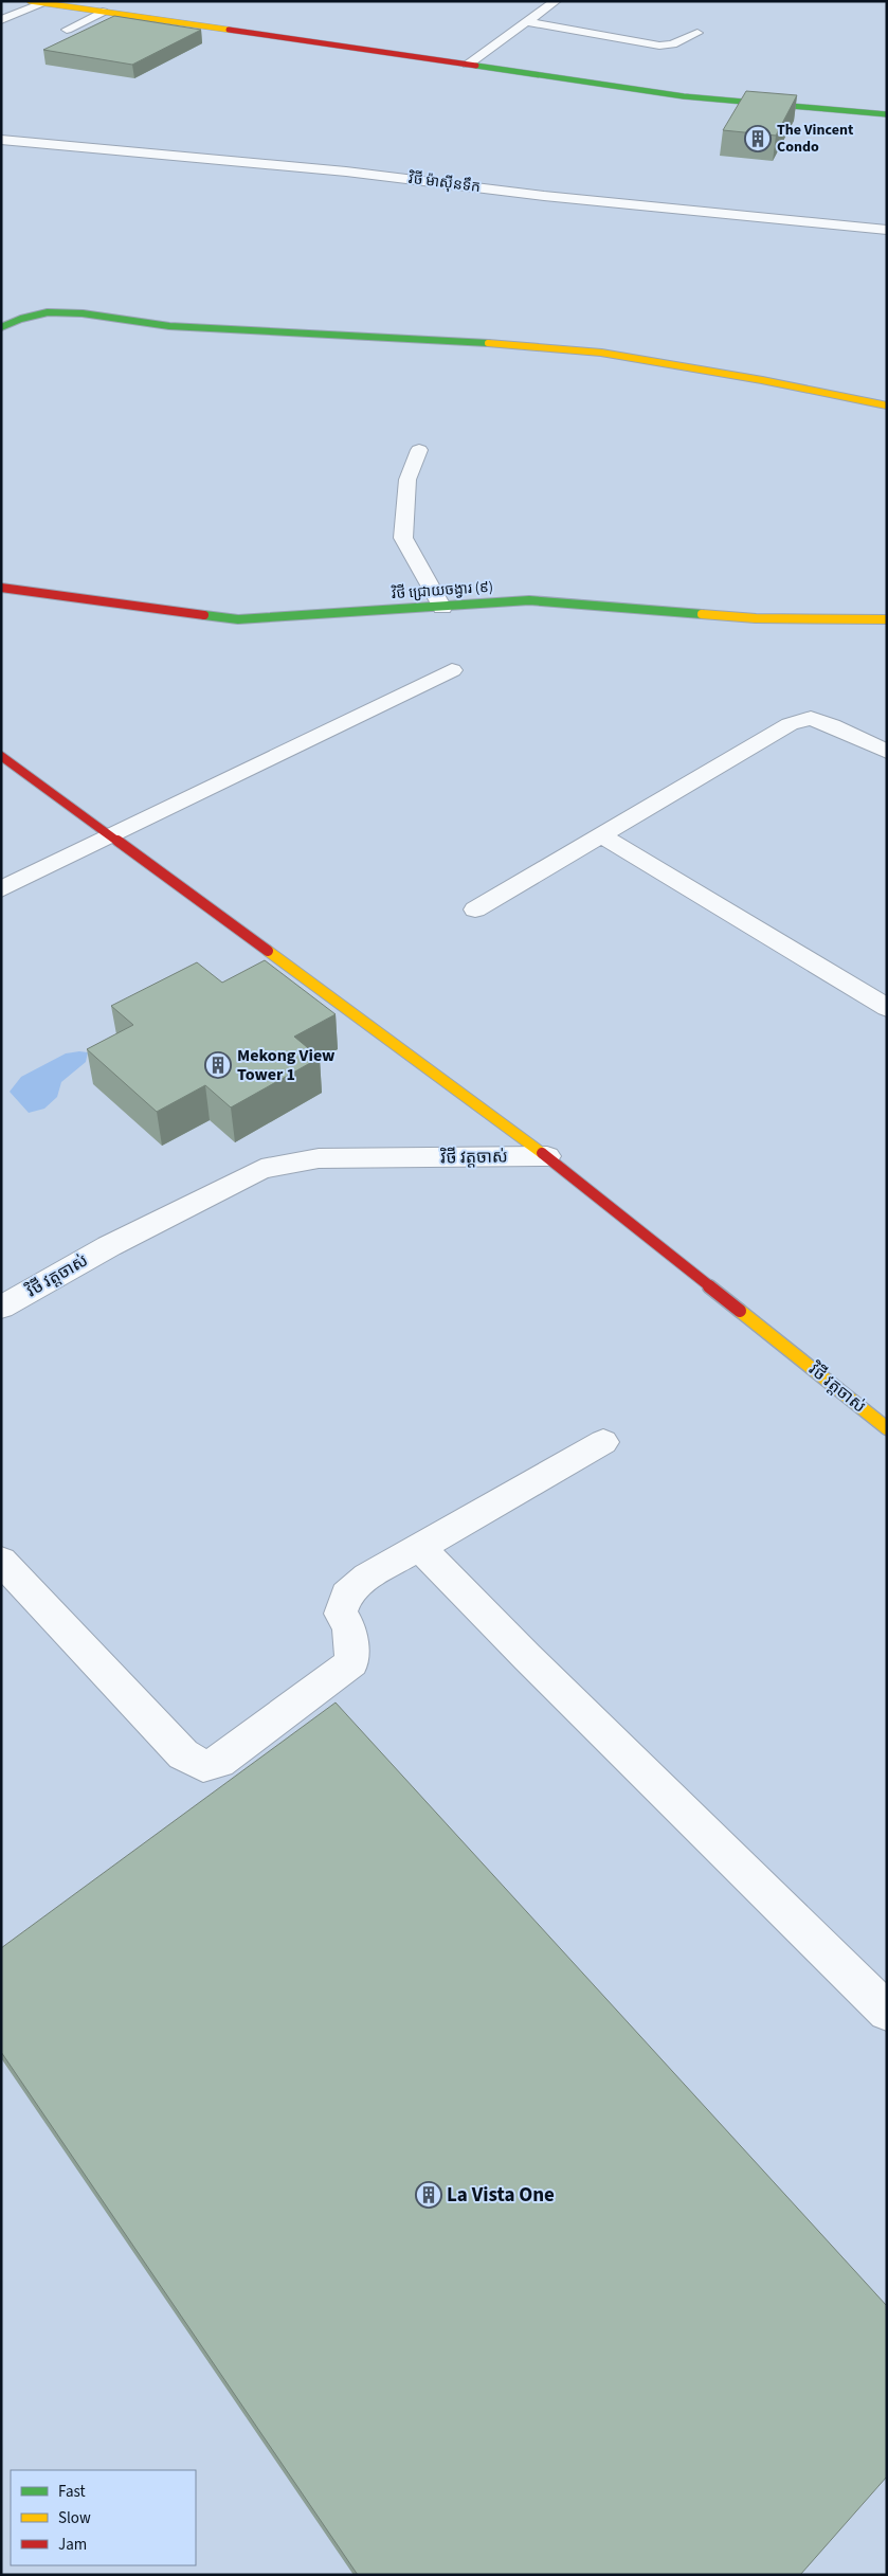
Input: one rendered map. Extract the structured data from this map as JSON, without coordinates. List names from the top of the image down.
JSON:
{
  "streets": {
    "street": ["វិថី ម៉ាស៊ីនទឹក", "វិថី ជ្រោយចង្វារ (៩)", "វិថី វត្តចាស់"]
  },
  "places": {
    "building": ["The Vincent Condo", "Mekong View Tower 1", "La Vista One"]
  },
  "legend": ["Fast", "Slow", "Jam"]
}
